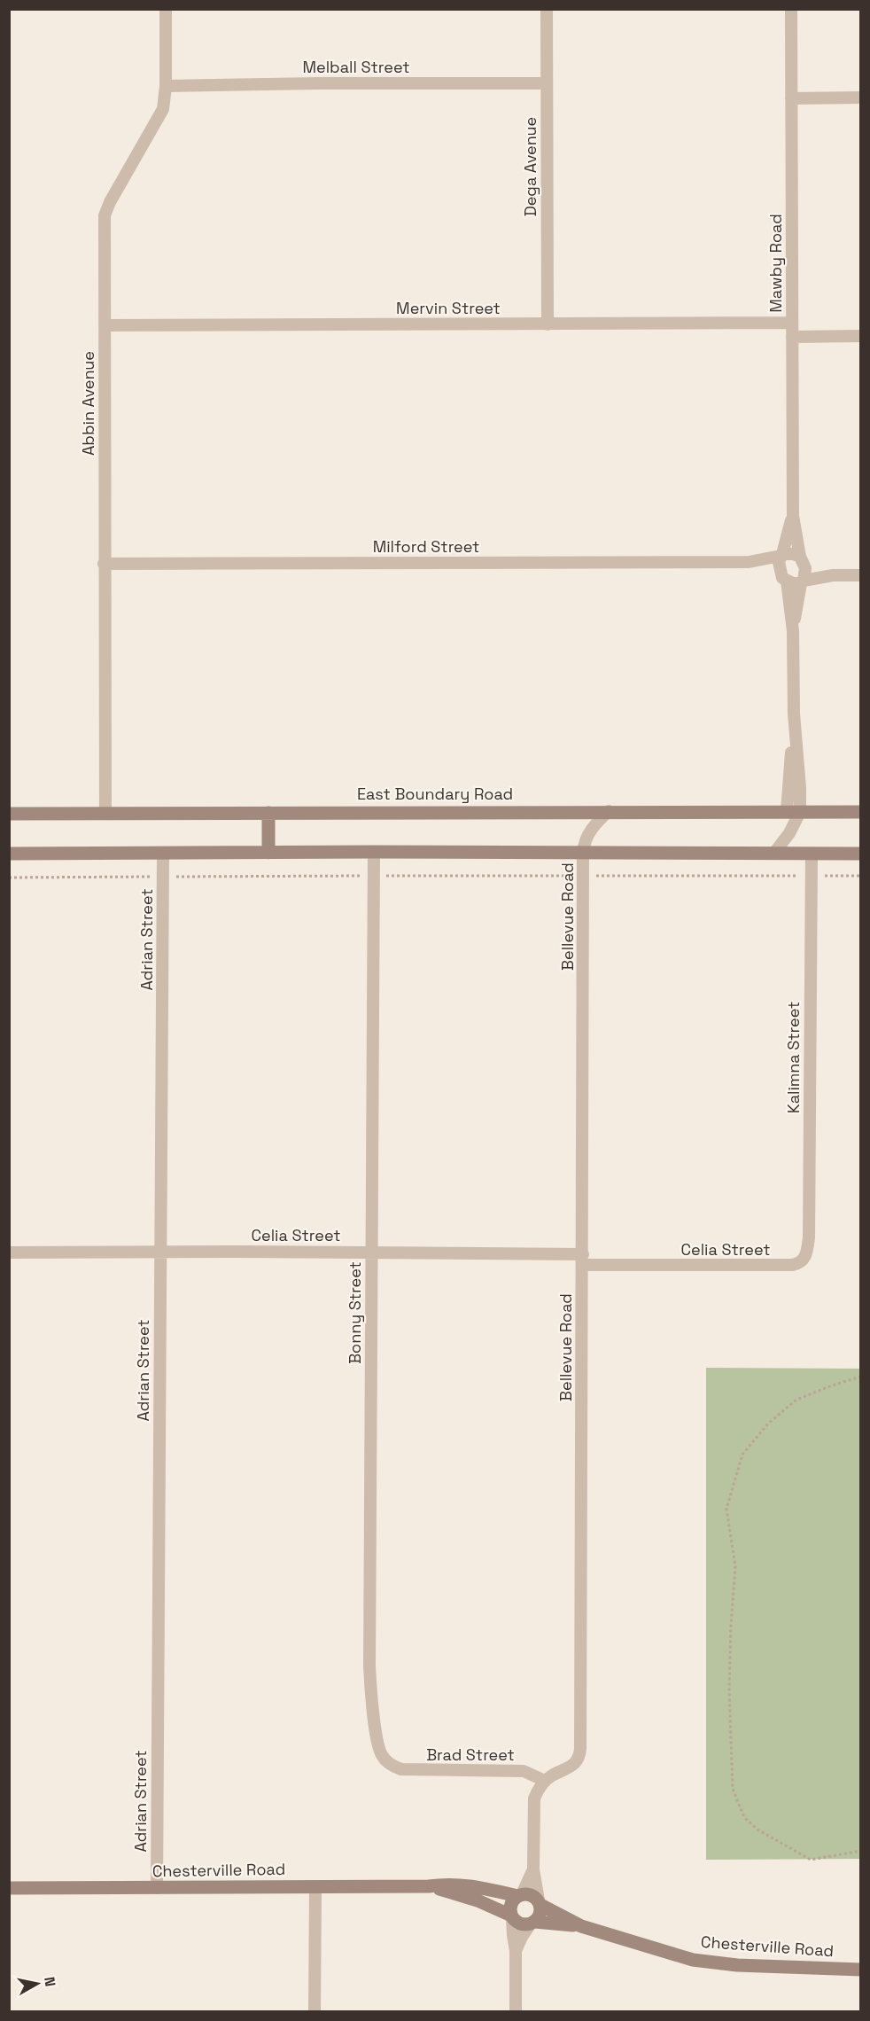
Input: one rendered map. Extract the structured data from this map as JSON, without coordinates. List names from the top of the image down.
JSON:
{
  "streets": {
    "main road": ["East Boundary Road", "Chesterville Road"],
    "street": [
      "Melball Street",
      "Dega Avenue",
      "Mawby Road",
      "Mervin Street",
      "Abbin Avenue",
      "Milford Street",
      "Bellevue Road",
      "Adrian Street",
      "Kalimna Street",
      "Celia Street",
      "Bonny Street",
      "Brad Street"
    ]
  },
  "crossings": [
    ["Melball Street", "Dega Avenue"],
    ["Melball Street", "Abbin Avenue"],
    ["Dega Avenue", "Mervin Street"],
    ["Mawby Road", "Mervin Street"],
    ["Mawby Road", "Milford Street"],
    ["Mervin Street", "Abbin Avenue"],
    ["Abbin Avenue", "Milford Street"],
    ["Abbin Avenue", "East Boundary Road"],
    ["East Boundary Road", "Bellevue Road"],
    ["Bellevue Road", "Celia Street"],
    ["Bellevue Road", "Brad Street"],
    ["Adrian Street", "Celia Street"],
    ["Adrian Street", "Chesterville Road"],
    ["Kalimna Street", "Celia Street"],
    ["Celia Street", "Bonny Street"],
    ["Bonny Street", "Brad Street"]
  ],
  "north": "right"
}
